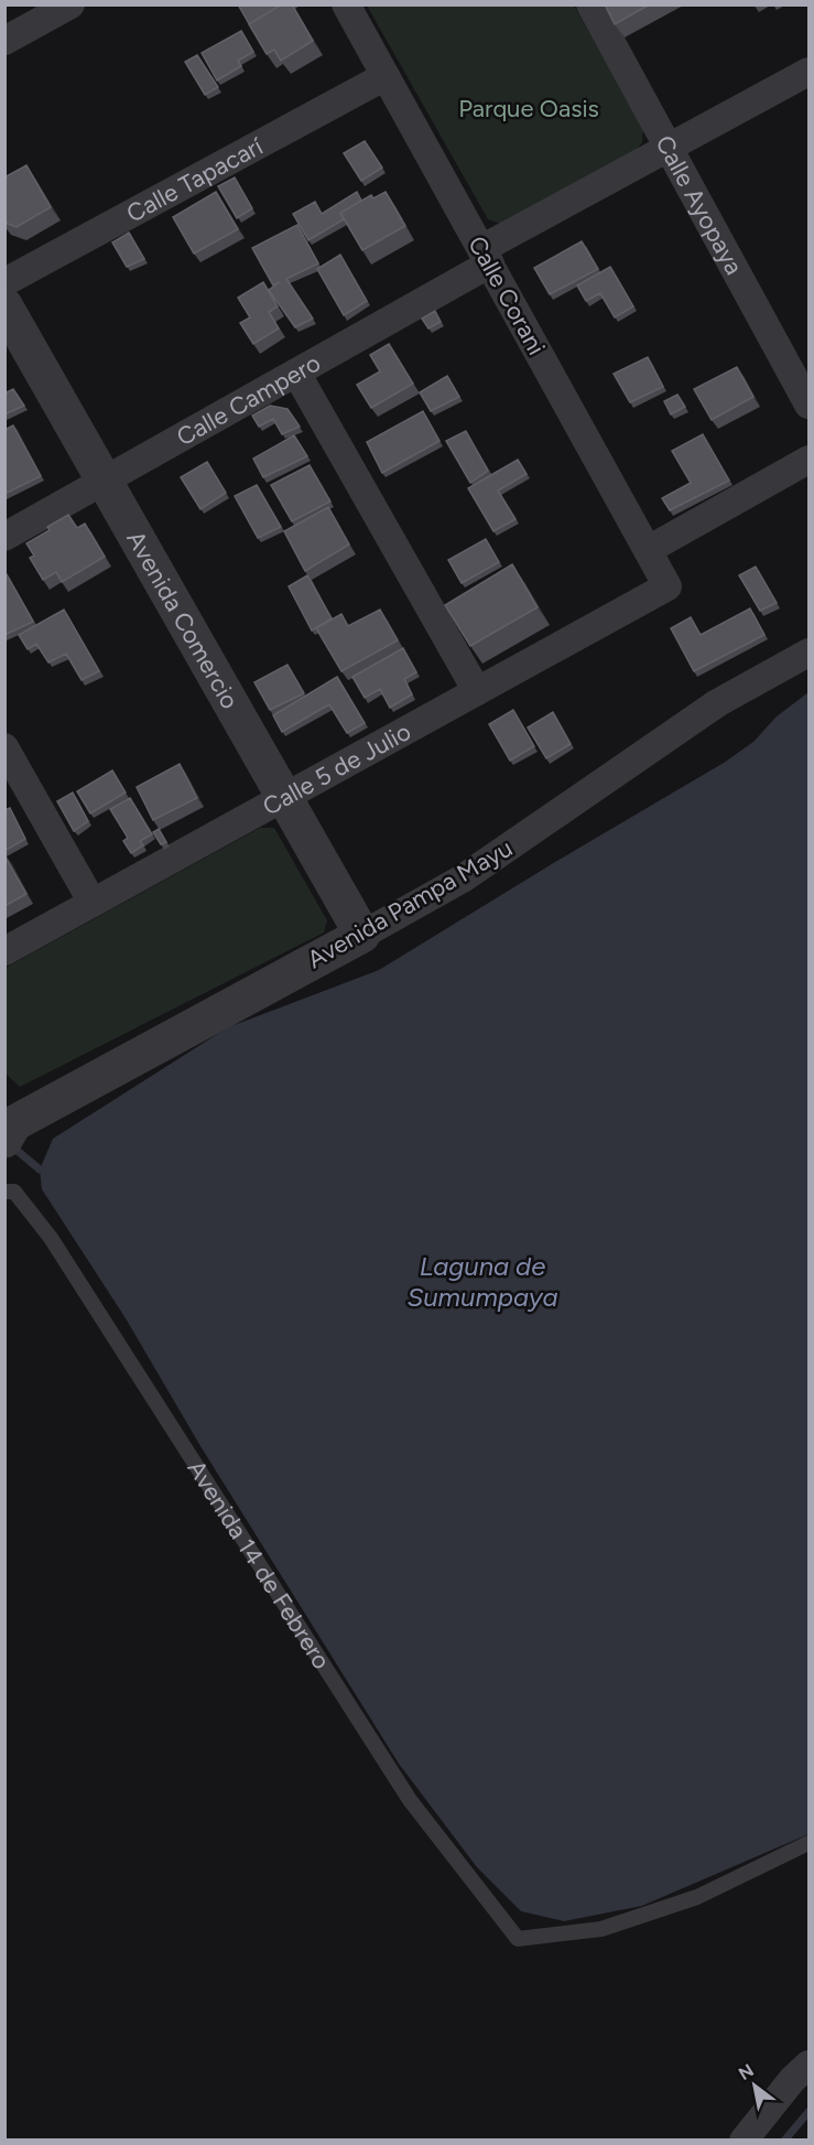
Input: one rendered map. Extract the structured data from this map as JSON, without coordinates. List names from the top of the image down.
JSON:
{
  "streets": {
    "street": [
      "Calle Tapacarí",
      "Calle Ayopaya",
      "Calle Corani",
      "Calle Campero",
      "Avenida Comercio",
      "Calle 5 de Julio",
      "Avenida Pampa Mayu"
    ],
    "lane": ["Avenida 14 de Febrero"]
  },
  "crossings": [
    ["Calle Tapacarí", "Calle Corani"],
    ["Calle Ayopaya", "Calle Campero"],
    ["Calle Corani", "Calle Campero"],
    ["Calle Corani", "Calle 5 de Julio"],
    ["Calle Campero", "Avenida Comercio"],
    ["Avenida Comercio", "Calle 5 de Julio"],
    ["Avenida Comercio", "Avenida Pampa Mayu"]
  ],
  "water": ["Laguna de Sumumpaya"],
  "parks": ["Parque Oasis"],
  "north": "top left"
}
